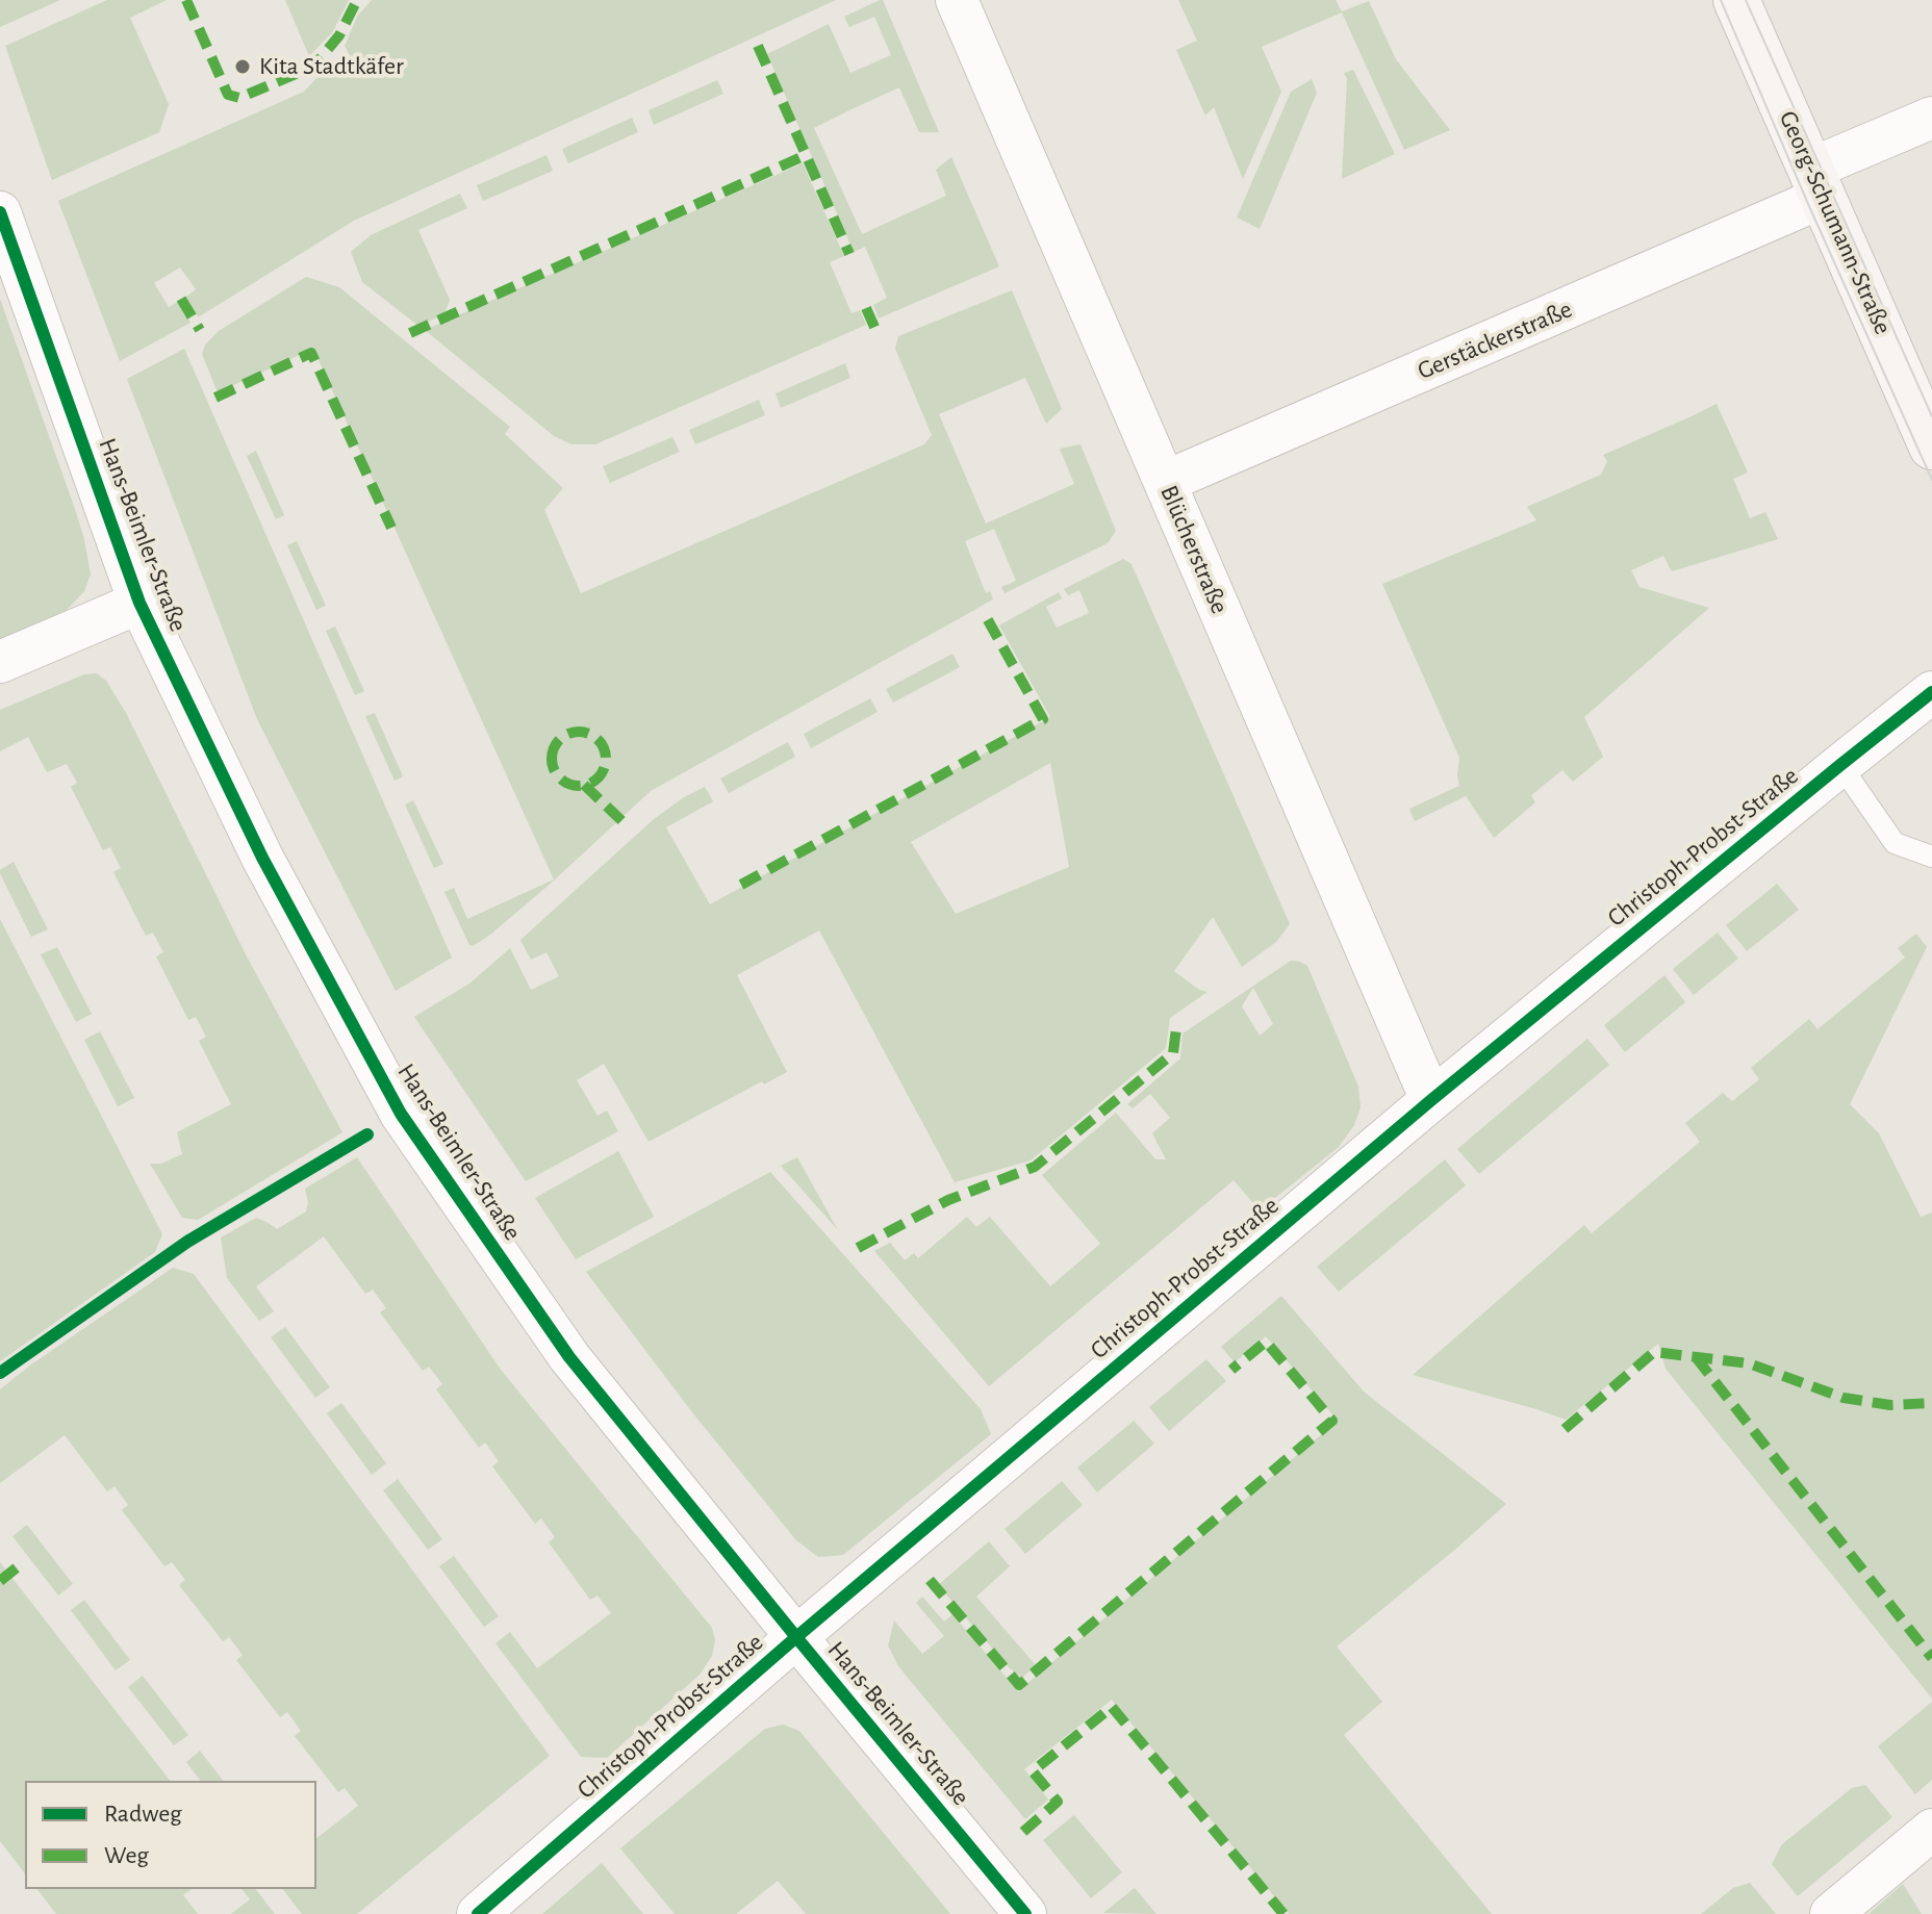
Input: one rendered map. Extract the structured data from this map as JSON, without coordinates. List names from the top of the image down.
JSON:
{
  "streets": {
    "main road": ["Georg-Schumann-Straße"],
    "street": [
      "Gerstäckerstraße",
      "Hans-Beimler-Straße",
      "Blücherstraße",
      "Christoph-Probst-Straße"
    ]
  },
  "crossings": [
    ["Georg-Schumann-Straße", "Gerstäckerstraße"],
    ["Gerstäckerstraße", "Blücherstraße"],
    ["Hans-Beimler-Straße", "Christoph-Probst-Straße"],
    ["Blücherstraße", "Christoph-Probst-Straße"]
  ],
  "places": ["Kita Stadtkäfer"],
  "legend": ["Radweg", "Weg"]
}
